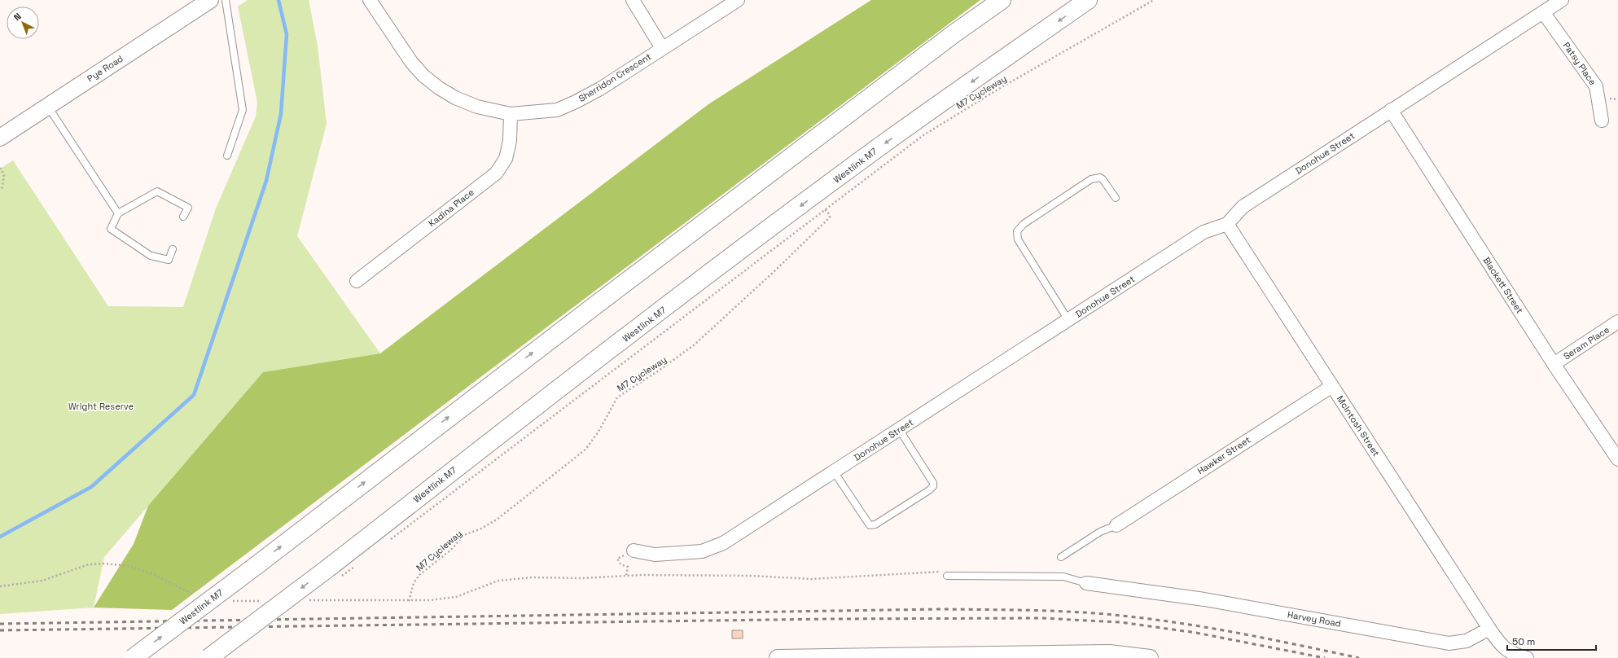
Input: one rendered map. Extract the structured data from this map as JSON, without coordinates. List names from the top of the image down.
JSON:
{
  "streets": {
    "highway": ["Westlink M7"],
    "street": [
      "Patsy Place",
      "Pye Road",
      "Sherridon Crescent",
      "Donohue Street",
      "Kadina Place",
      "Blackett Street",
      "Seram Place",
      "McIntosh Street",
      "Hawker Street",
      "Harvey Road"
    ],
    "path": ["M7 Cycleway"]
  },
  "crossings": [
    ["Patsy Place", "Donohue Street"],
    ["Sherridon Crescent", "Kadina Place"],
    ["Donohue Street", "Blackett Street"],
    ["Donohue Street", "McIntosh Street"],
    ["Blackett Street", "Seram Place"],
    ["McIntosh Street", "Hawker Street"],
    ["McIntosh Street", "Harvey Road"]
  ],
  "parks": ["Wright Reserve"],
  "scale_bar": "50 m",
  "north": "top left"
}
